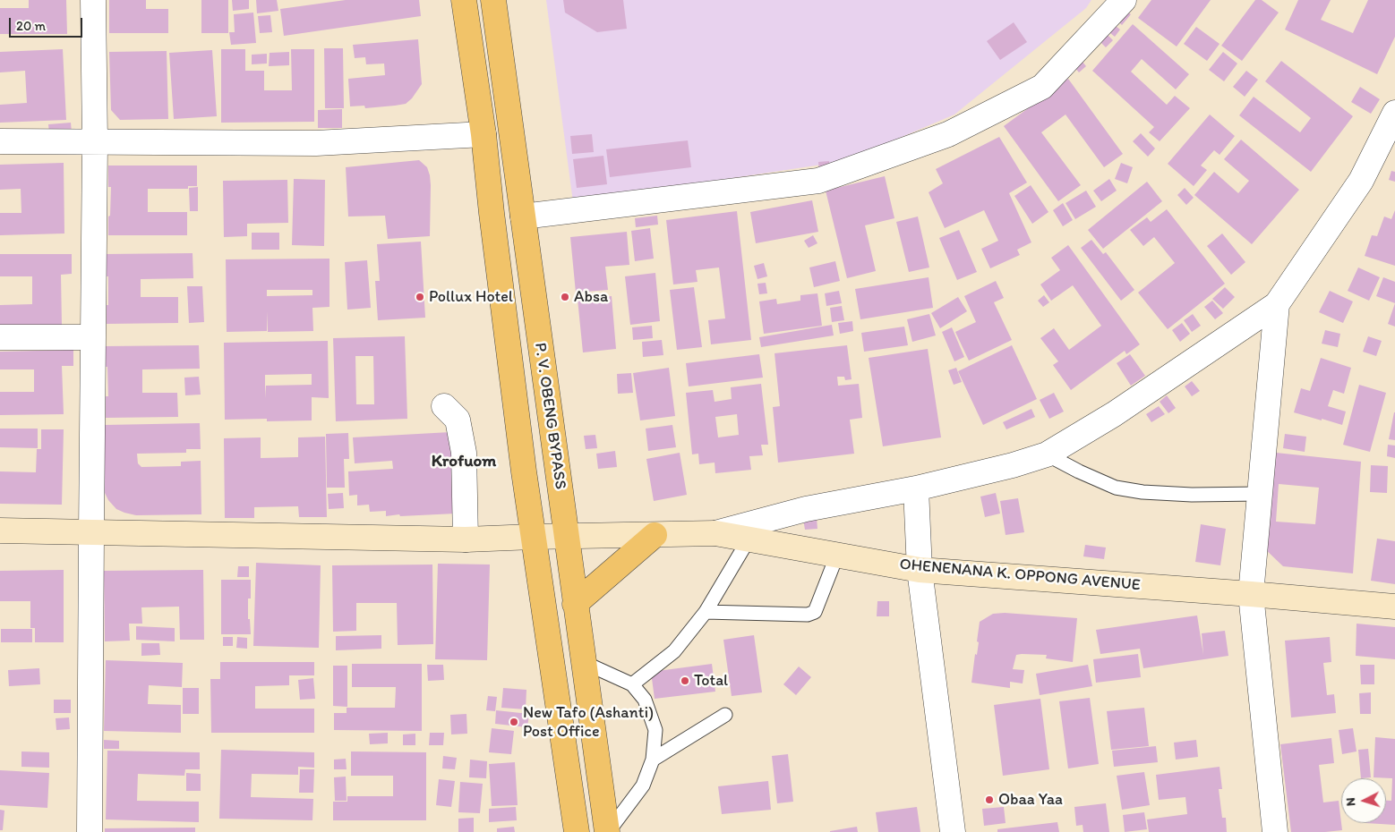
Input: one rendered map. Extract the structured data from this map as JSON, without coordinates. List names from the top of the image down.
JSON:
{
  "streets": {
    "highway": ["P. V. OBENG BYPASS"],
    "street": ["OHENENANA K. OPPONG AVENUE"]
  },
  "crossings": [
    ["P. V. OBENG BYPASS", "OHENENANA K. OPPONG AVENUE"]
  ],
  "districts": ["Krofuom"],
  "places": [
    "Pollux Hotel",
    "Absa",
    "Total",
    "New Tafo (Ashanti) Post Office",
    "Obaa Yaa"
  ],
  "scale_bar": "20 m",
  "north": "left"
}
